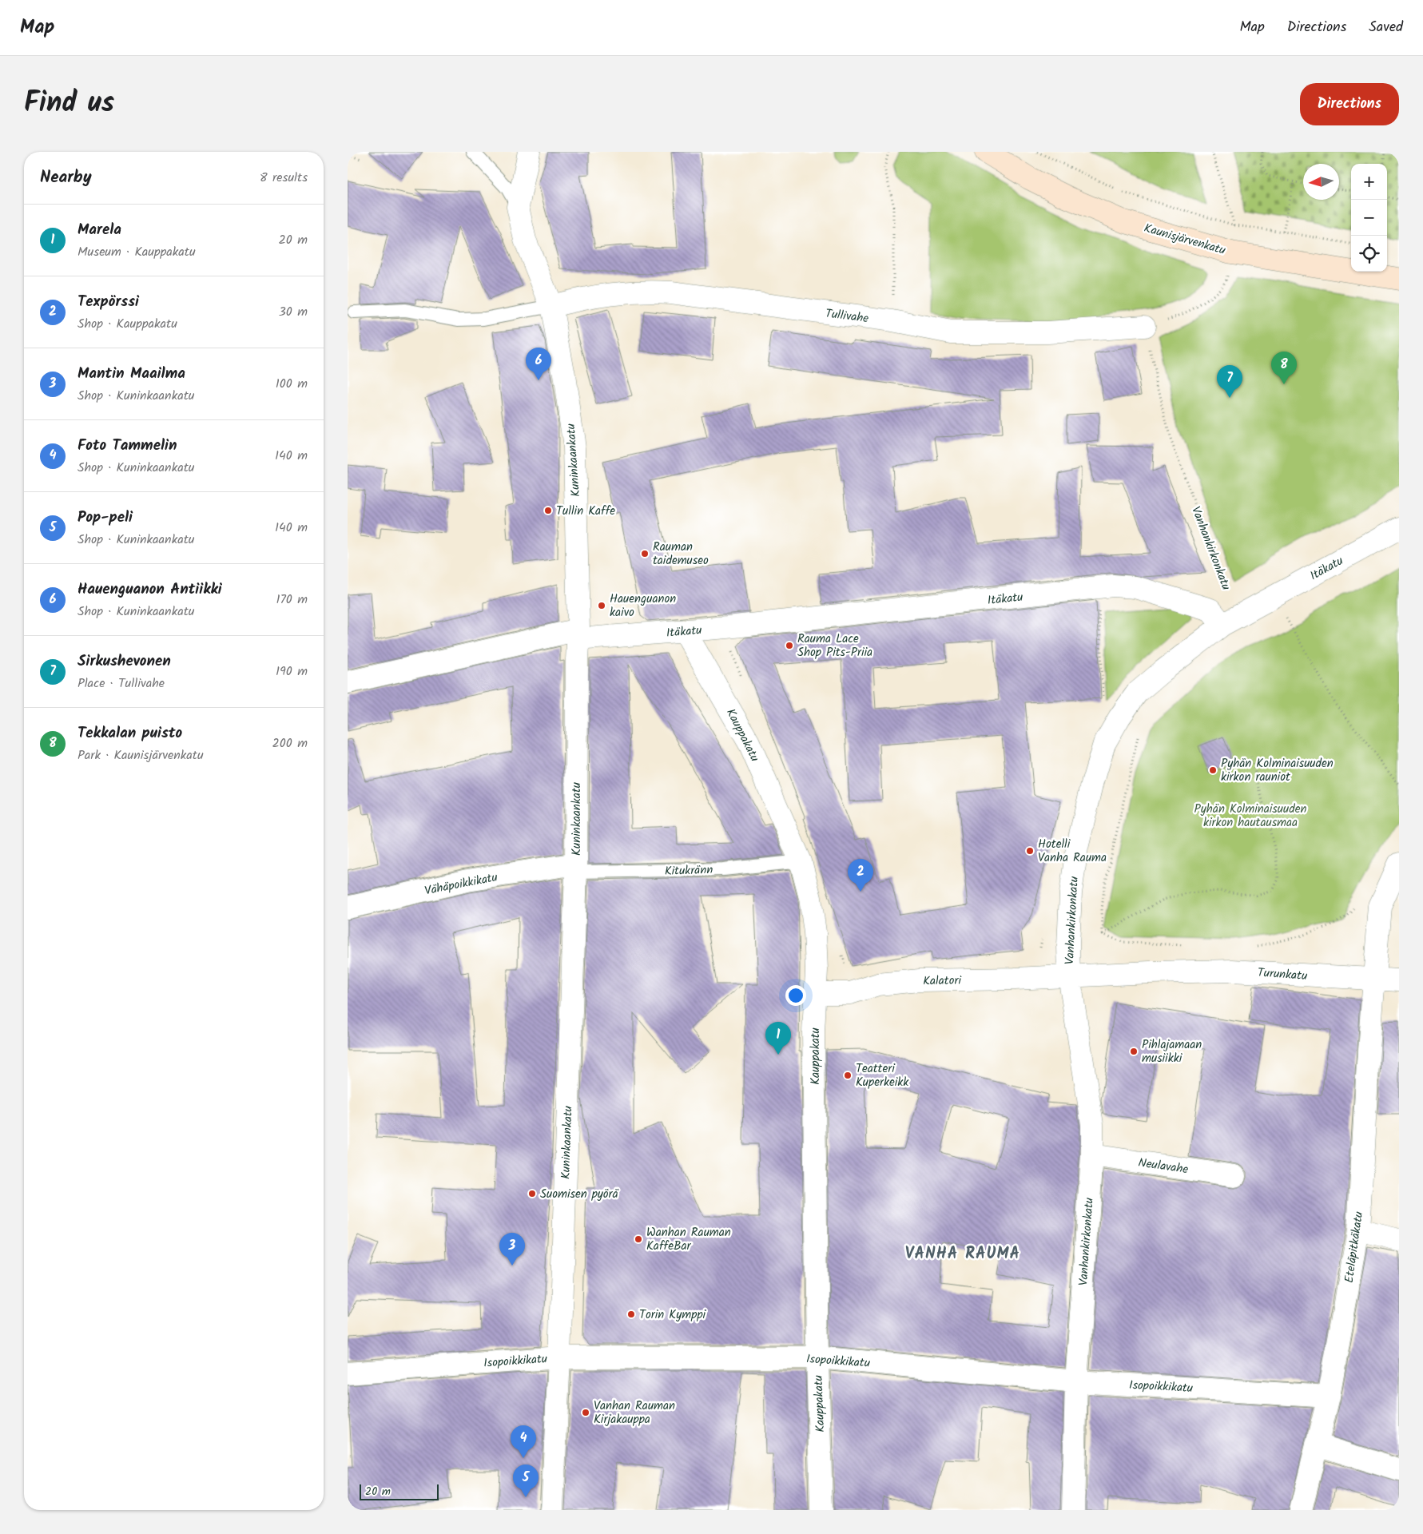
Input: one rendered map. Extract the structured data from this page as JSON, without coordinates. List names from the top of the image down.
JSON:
{
  "streets": {
    "main road": ["Kaunisjärvenkatu"],
    "street": [
      "Tullivahe",
      "Kuninkaankatu",
      "Vanhankirkonkatu",
      "Itäkatu",
      "Kauppakatu",
      "Vähäpoikkikatu",
      "Turunkatu",
      "Kalatori",
      "Neulavahe",
      "Eteläpitkäkatu",
      "Isopoikkikatu"
    ],
    "lane": ["Kitukränn"]
  },
  "crossings": [
    ["Tullivahe", "Kuninkaankatu"],
    ["Tullivahe", "Vanhankirkonkatu"],
    ["Kuninkaankatu", "Itäkatu"],
    ["Kuninkaankatu", "Kitukränn"],
    ["Kuninkaankatu", "Vähäpoikkikatu"],
    ["Kuninkaankatu", "Isopoikkikatu"],
    ["Vanhankirkonkatu", "Itäkatu"],
    ["Vanhankirkonkatu", "Turunkatu"],
    ["Vanhankirkonkatu", "Kalatori"],
    ["Vanhankirkonkatu", "Neulavahe"],
    ["Vanhankirkonkatu", "Isopoikkikatu"],
    ["Itäkatu", "Kauppakatu"],
    ["Kauppakatu", "Kitukränn"],
    ["Kauppakatu", "Kalatori"],
    ["Kauppakatu", "Isopoikkikatu"],
    ["Kitukränn", "Vähäpoikkikatu"],
    ["Turunkatu", "Kalatori"],
    ["Turunkatu", "Eteläpitkäkatu"],
    ["Eteläpitkäkatu", "Isopoikkikatu"]
  ],
  "districts": ["VANHA RAUMA"],
  "parks": ["Pyhän Kolminaisuuden kirkon hautausmaa"],
  "places": [
    "Tullin Kaffe",
    "Rauman taidemuseo",
    "Hauenguanon kaivo",
    "Rauma Lace Shop Pits-Priia",
    "Pyhän Kolminaisuuden kirkon rauniot",
    "Hotelli Vanha Rauma",
    "Pihlajamaan musiikki",
    "Teatteri Kuperkeikk",
    "Suomisen pyörä",
    "Wanhan Rauman KaffeBar",
    "Torin Kymppi",
    "Vanhan Rauman Kirjakauppa"
  ],
  "scale_bar": "20 m",
  "north": "left",
  "page": {
    "header": "Map",
    "nav": ["Map", "Directions", "Saved"],
    "title": "Find us",
    "buttons": "Directions",
    "heading": ["Nearby", "8 results"],
    "map_buttons": ["+", "−"],
    "list": [
      {
        "mark": "1",
        "name": "Marela",
        "note": "Museum · Kauppakatu",
        "value": "20 m"
      },
      {
        "mark": "2",
        "name": "Texpörssi",
        "note": "Shop · Kauppakatu",
        "value": "30 m"
      },
      {
        "mark": "3",
        "name": "Mantin Maailma",
        "note": "Shop · Kuninkaankatu",
        "value": "100 m"
      },
      {
        "mark": "4",
        "name": "Foto Tammelin",
        "note": "Shop · Kuninkaankatu",
        "value": "140 m"
      },
      {
        "mark": "5",
        "name": "Pop-peli",
        "note": "Shop · Kuninkaankatu",
        "value": "140 m"
      },
      {
        "mark": "6",
        "name": "Hauenguanon Antiikki",
        "note": "Shop · Kuninkaankatu",
        "value": "170 m"
      },
      {
        "mark": "7",
        "name": "Sirkushevonen",
        "note": "Place · Tullivahe",
        "value": "190 m"
      },
      {
        "mark": "8",
        "name": "Tekkalan puisto",
        "note": "Park · Kaunisjärvenkatu",
        "value": "200 m"
      }
    ],
    "pins": [
      "6",
      "8",
      "7",
      "2",
      "1",
      "3",
      "4",
      "5"
    ],
    "scale": "20 m"
  }
}
